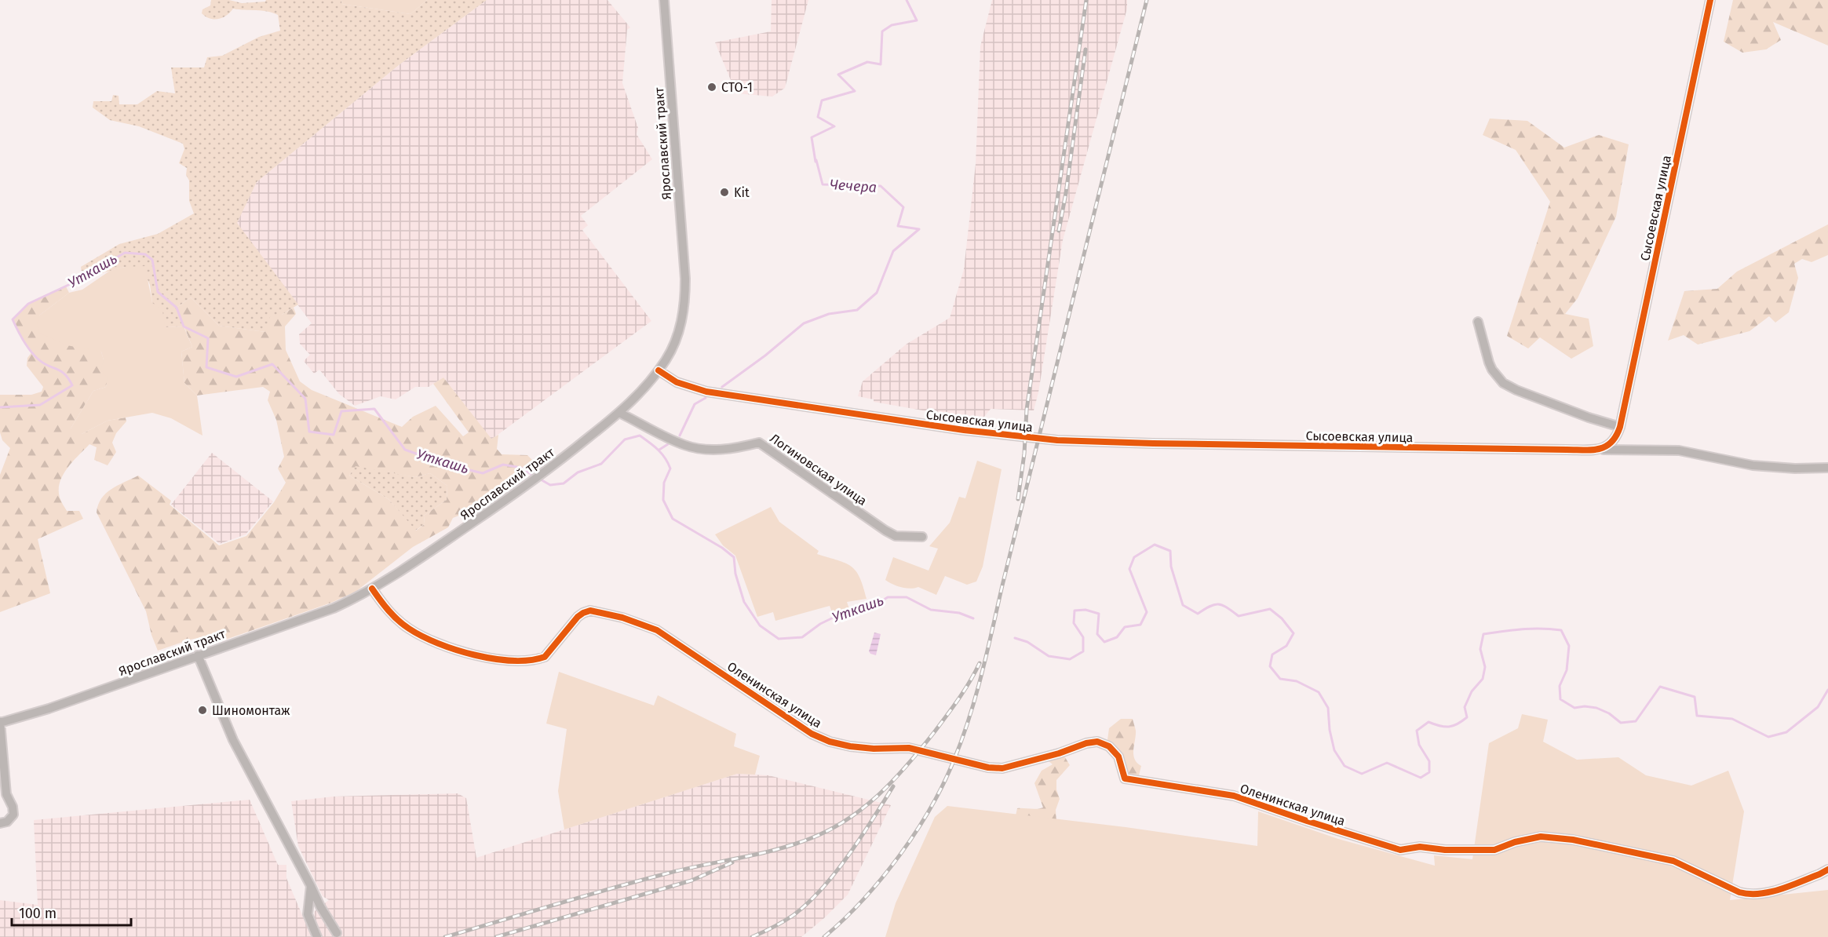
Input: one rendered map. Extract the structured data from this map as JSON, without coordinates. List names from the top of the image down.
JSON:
{
  "streets": {
    "street": [
      "Ярославский тракт",
      "Сысоевская улица",
      "Логиновская улица",
      "Оленинская улица"
    ]
  },
  "crossings": [
    ["Ярославский тракт", "Сысоевская улица"],
    ["Ярославский тракт", "Логиновская улица"],
    ["Ярославский тракт", "Оленинская улица"]
  ],
  "water": ["Чечера", "Уткашь"],
  "places": ["СТО-1", "Kit", "Шиномонтаж"],
  "scale_bar": "100 m"
}
